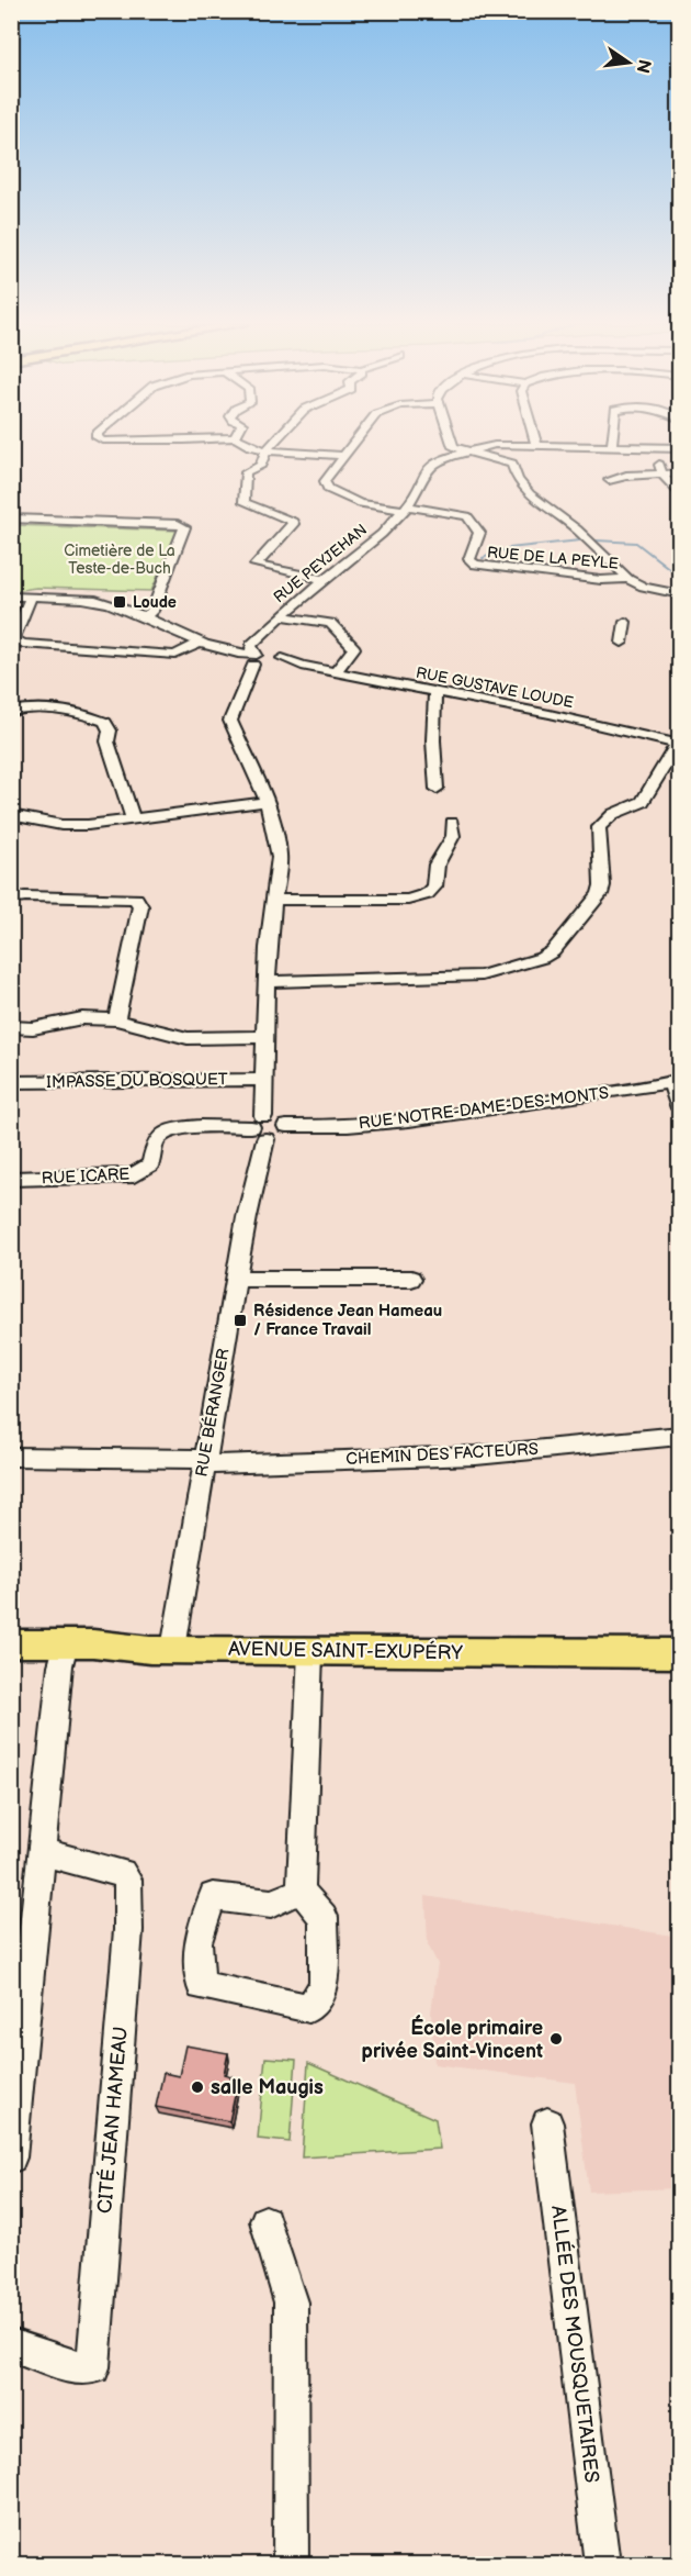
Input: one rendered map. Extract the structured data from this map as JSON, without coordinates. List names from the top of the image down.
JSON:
{
  "streets": {
    "main road": ["AVENUE SAINT-EXUPÉRY"],
    "street": [
      "RUE DE LA PEYLE",
      "RUE PEYJEHAN",
      "RUE GUSTAVE LOUDE",
      "IMPASSE DU BOSQUET",
      "RUE NOTRE-DAME-DES-MONTS",
      "RUE ICARE",
      "RUE BÉRANGER",
      "CHEMIN DES FACTEURS",
      "CITÉ JEAN HAMEAU",
      "ALLÉE DES MOUSQUETAIRES"
    ]
  },
  "crossings": [
    ["RUE DE LA PEYLE", "RUE PEYJEHAN"],
    ["RUE GUSTAVE LOUDE", "RUE BÉRANGER"],
    ["IMPASSE DU BOSQUET", "RUE BÉRANGER"],
    ["RUE NOTRE-DAME-DES-MONTS", "RUE ICARE"],
    ["RUE NOTRE-DAME-DES-MONTS", "RUE BÉRANGER"],
    ["RUE ICARE", "RUE BÉRANGER"],
    ["RUE BÉRANGER", "CHEMIN DES FACTEURS"],
    ["RUE BÉRANGER", "AVENUE SAINT-EXUPÉRY"]
  ],
  "parks": ["Cimetière de La Teste-de-Buch"],
  "places": {
    "transit": ["Loude", "Résidence Jean Hameau / France Travail"],
    "other": ["École primaire privée Saint-Vincent", "salle Maugis"]
  },
  "north": "right"
}
